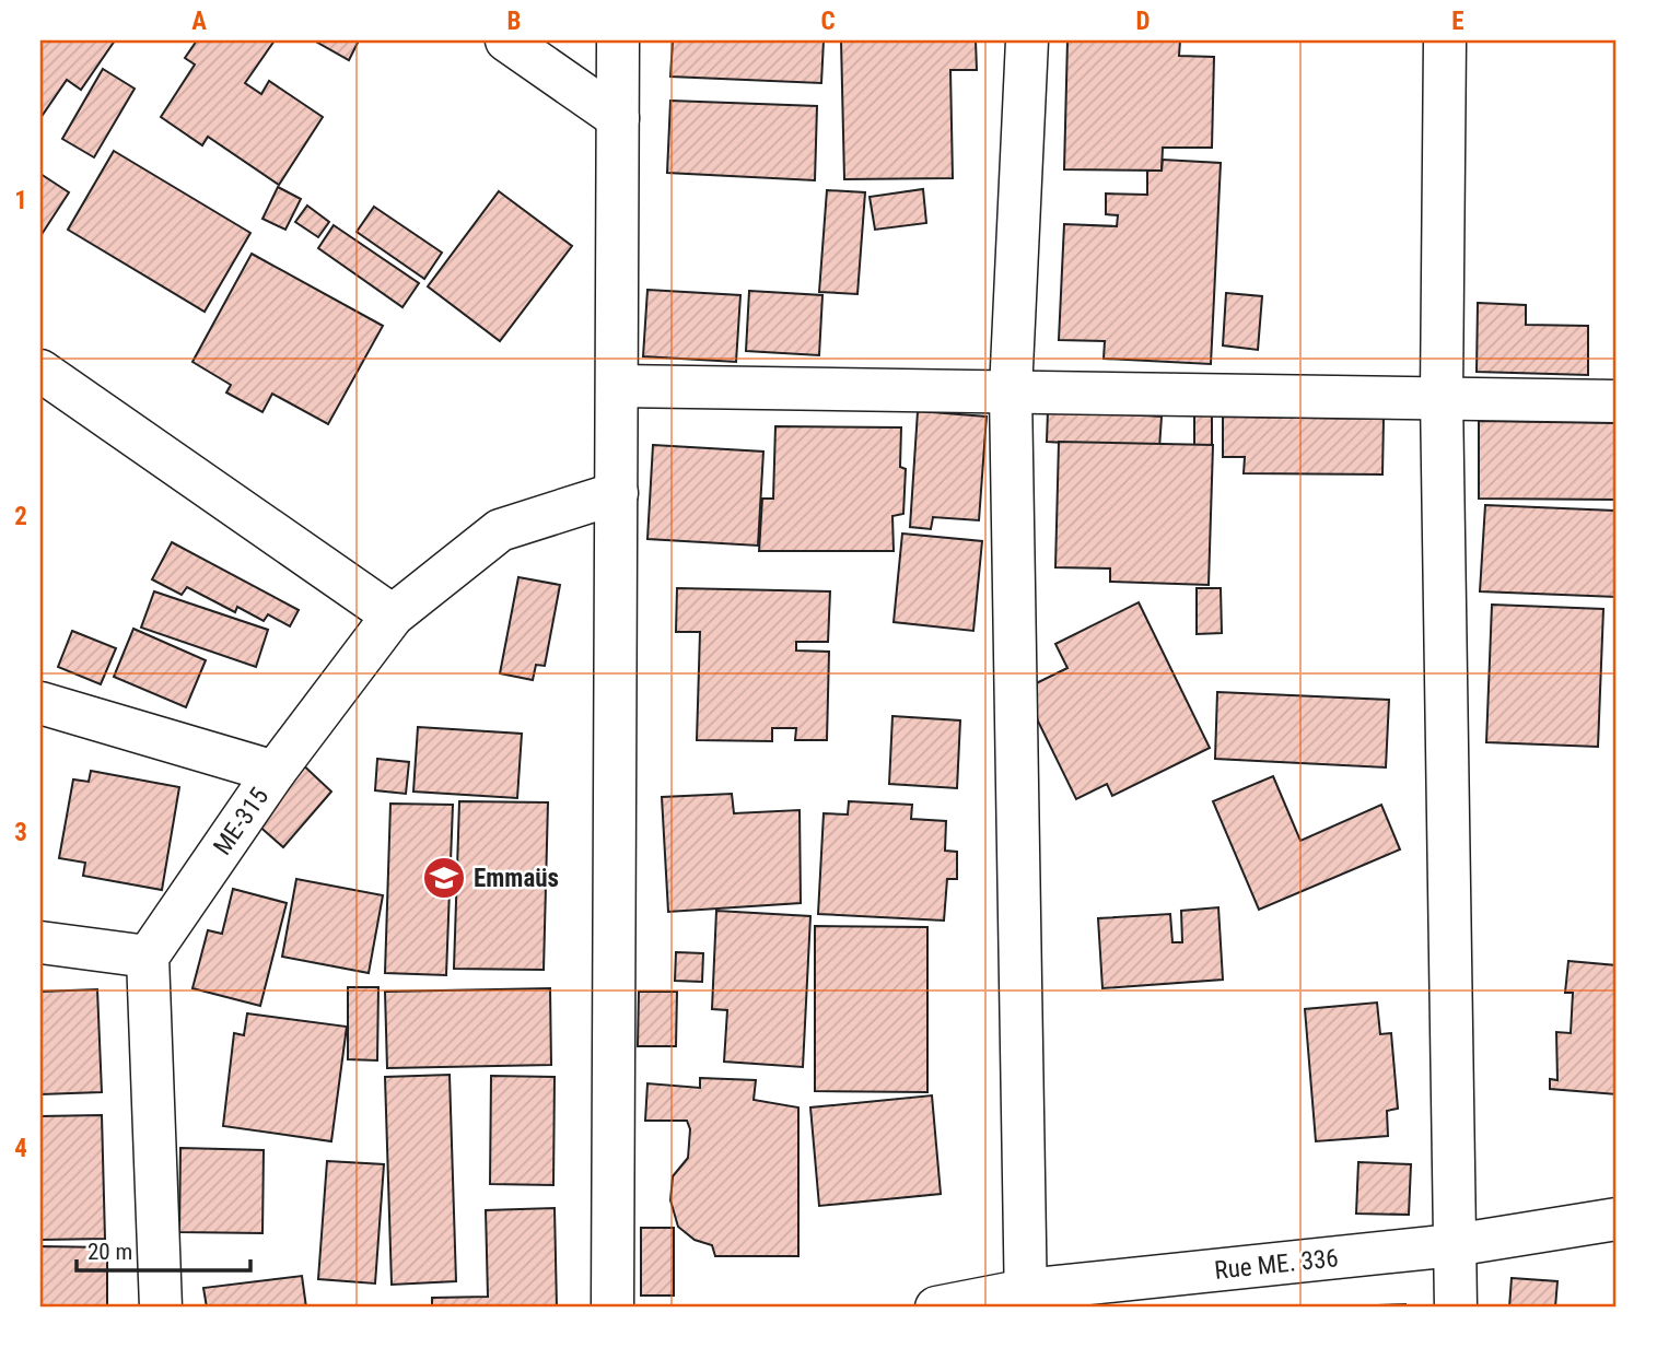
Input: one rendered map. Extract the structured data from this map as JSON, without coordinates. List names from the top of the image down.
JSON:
{
  "streets": {
    "street": ["ME-315", "Rue ME. 336"]
  },
  "places": {
    "school or university": ["Emmaüs"]
  },
  "scale_bar": "20 m",
  "grid": {
    "columns": [
      "A",
      "B",
      "C",
      "D",
      "E"
    ],
    "rows": [
      "1",
      "2",
      "3",
      "4"
    ]
  }
}
